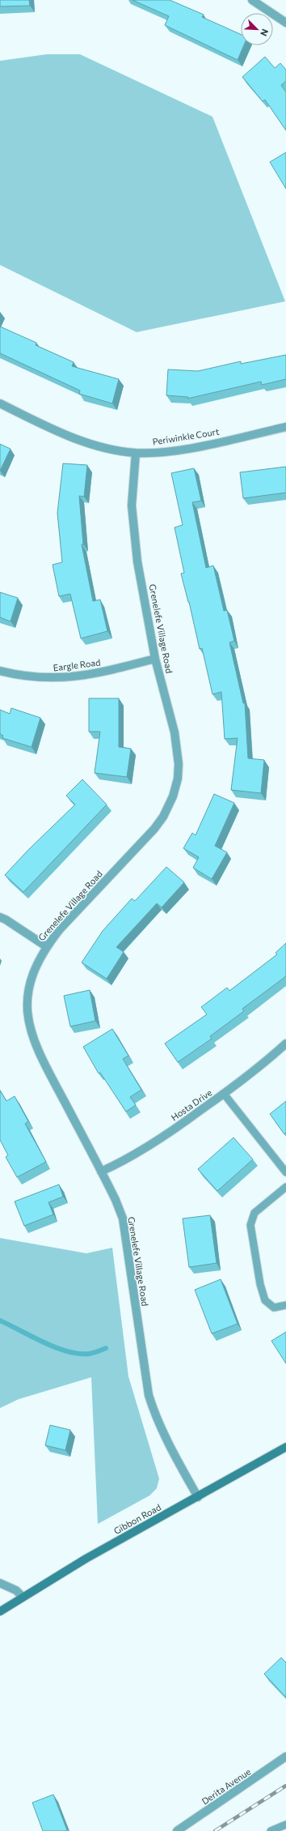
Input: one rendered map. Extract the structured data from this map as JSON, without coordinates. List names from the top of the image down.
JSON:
{
  "streets": {
    "main road": ["Gibbon Road"],
    "street": [
      "Periwinkle Court",
      "Grenelefe Village Road",
      "Eargle Road",
      "Hosta Drive",
      "Derita Avenue"
    ]
  },
  "crossings": [
    ["Periwinkle Court", "Grenelefe Village Road"],
    ["Grenelefe Village Road", "Eargle Road"],
    ["Grenelefe Village Road", "Hosta Drive"],
    ["Grenelefe Village Road", "Gibbon Road"]
  ],
  "north": "bottom right"
}
